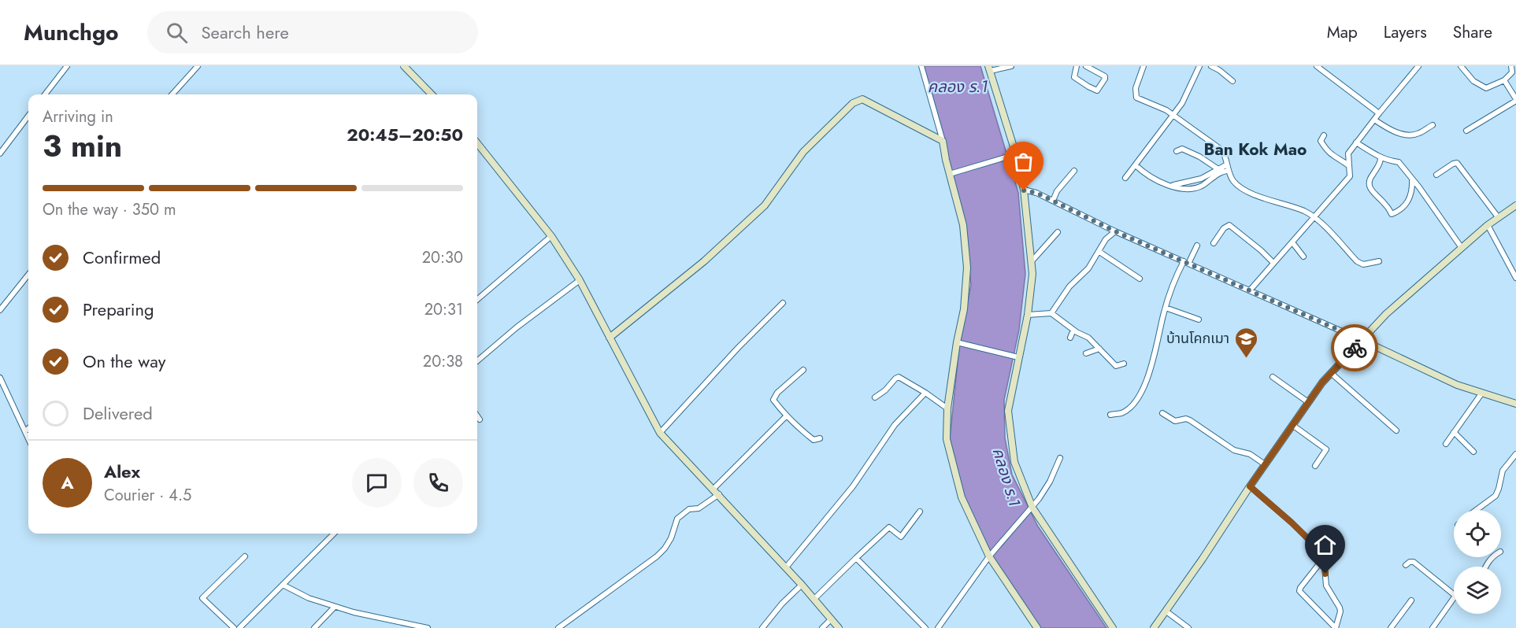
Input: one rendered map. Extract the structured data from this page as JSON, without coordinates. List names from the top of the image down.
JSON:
{
  "districts": ["Ban Kok Mao"],
  "water": ["คลอง ร.1"],
  "places": {
    "school or university": ["บ้านโคกเมา"]
  },
  "page": {
    "header": "Munchgo",
    "search": "Search here",
    "nav": ["Map", "Layers", "Share"],
    "heading": ["3 min", "Arriving in", "20:45–20:50"],
    "panel": ["Alex", "Courier · 4.5"],
    "bar": "On the way · 350 m",
    "list": [
      ["Confirmed", "20:30"],
      ["Preparing", "20:31"],
      ["On the way", "20:38"],
      "Delivered"
    ],
    "round": "A"
  }
}
